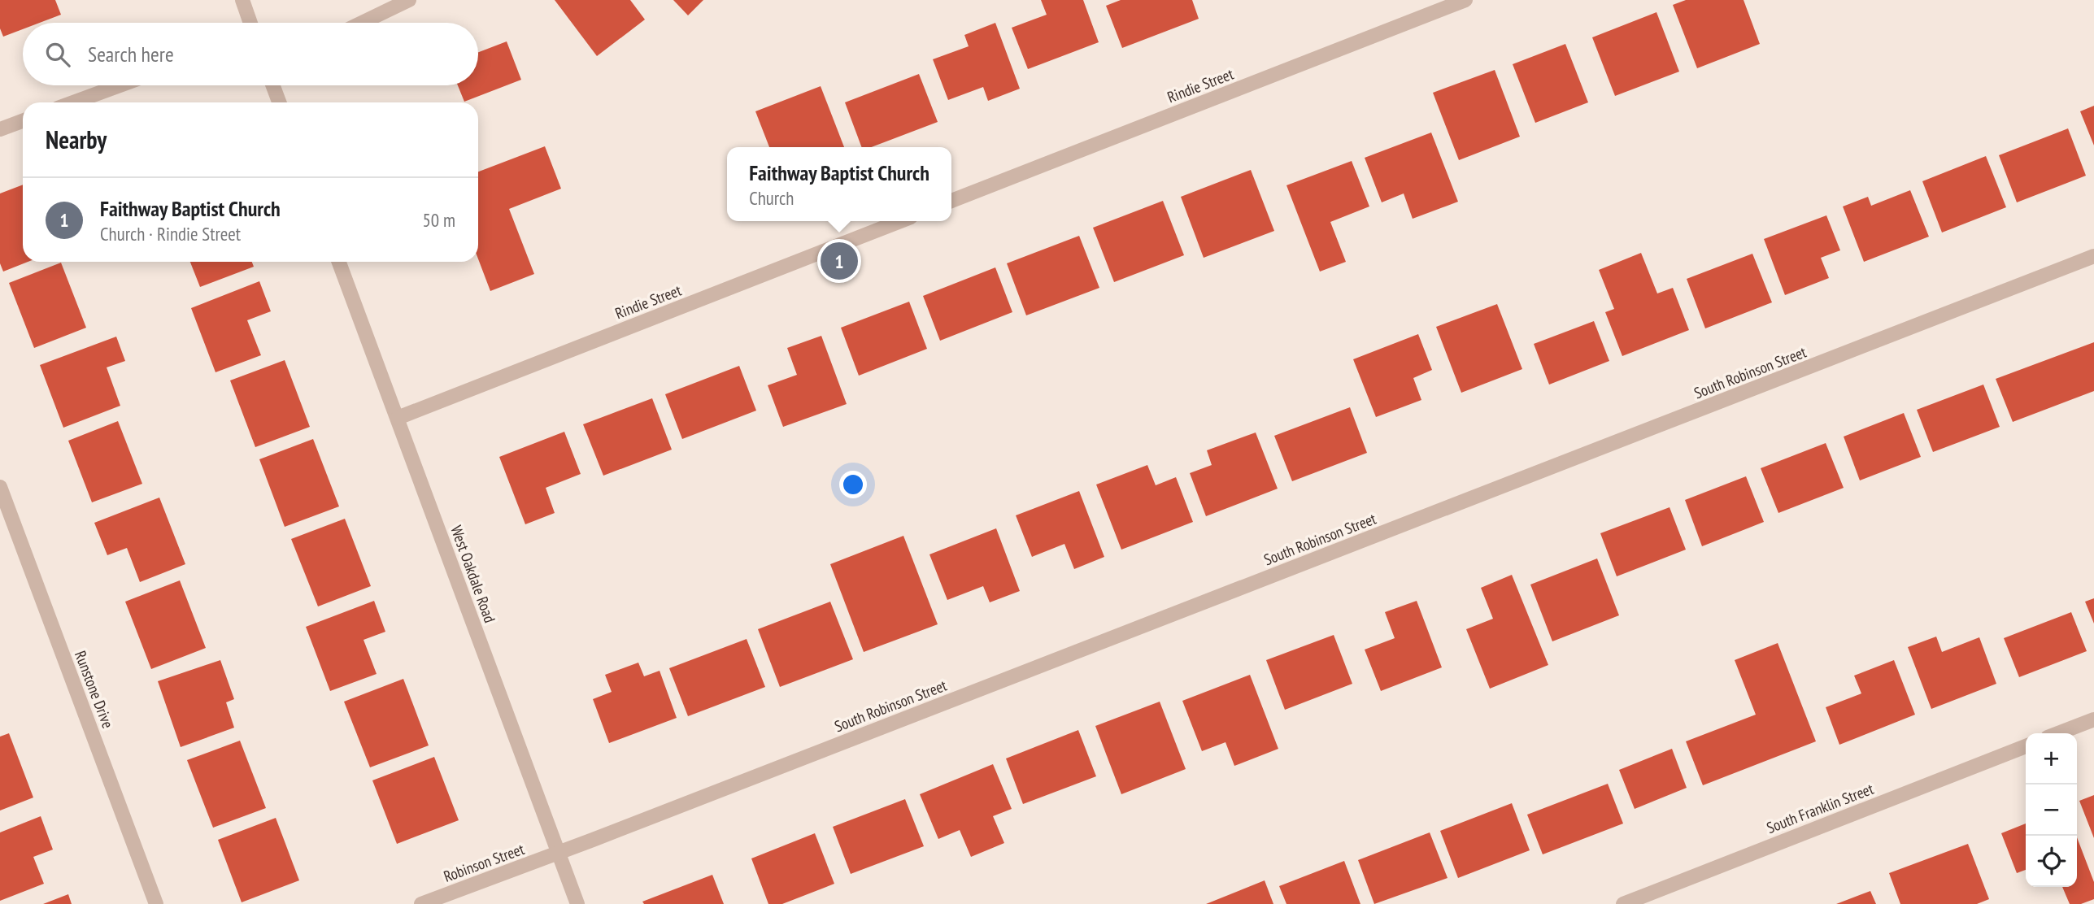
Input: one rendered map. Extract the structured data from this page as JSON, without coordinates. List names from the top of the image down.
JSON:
{
  "streets": {
    "street": [
      "Rindie Street",
      "South Robinson Street",
      "West Oakdale Road",
      "Runstone Drive",
      "South Franklin Street",
      "Robinson Street"
    ]
  },
  "crossings": [
    ["Rindie Street", "West Oakdale Road"],
    ["South Robinson Street", "West Oakdale Road"],
    ["South Robinson Street", "Robinson Street"],
    ["West Oakdale Road", "Robinson Street"]
  ],
  "page": {
    "search": "Search here",
    "heading": "Nearby",
    "popup": ["Faithway Baptist Church", "Church"],
    "list": [
      {
        "mark": "1",
        "name": "Faithway Baptist Church",
        "note": "Church · Rindie Street",
        "value": "50 m"
      }
    ],
    "pins": "1",
    "map_buttons": ["+", "−"]
  }
}
